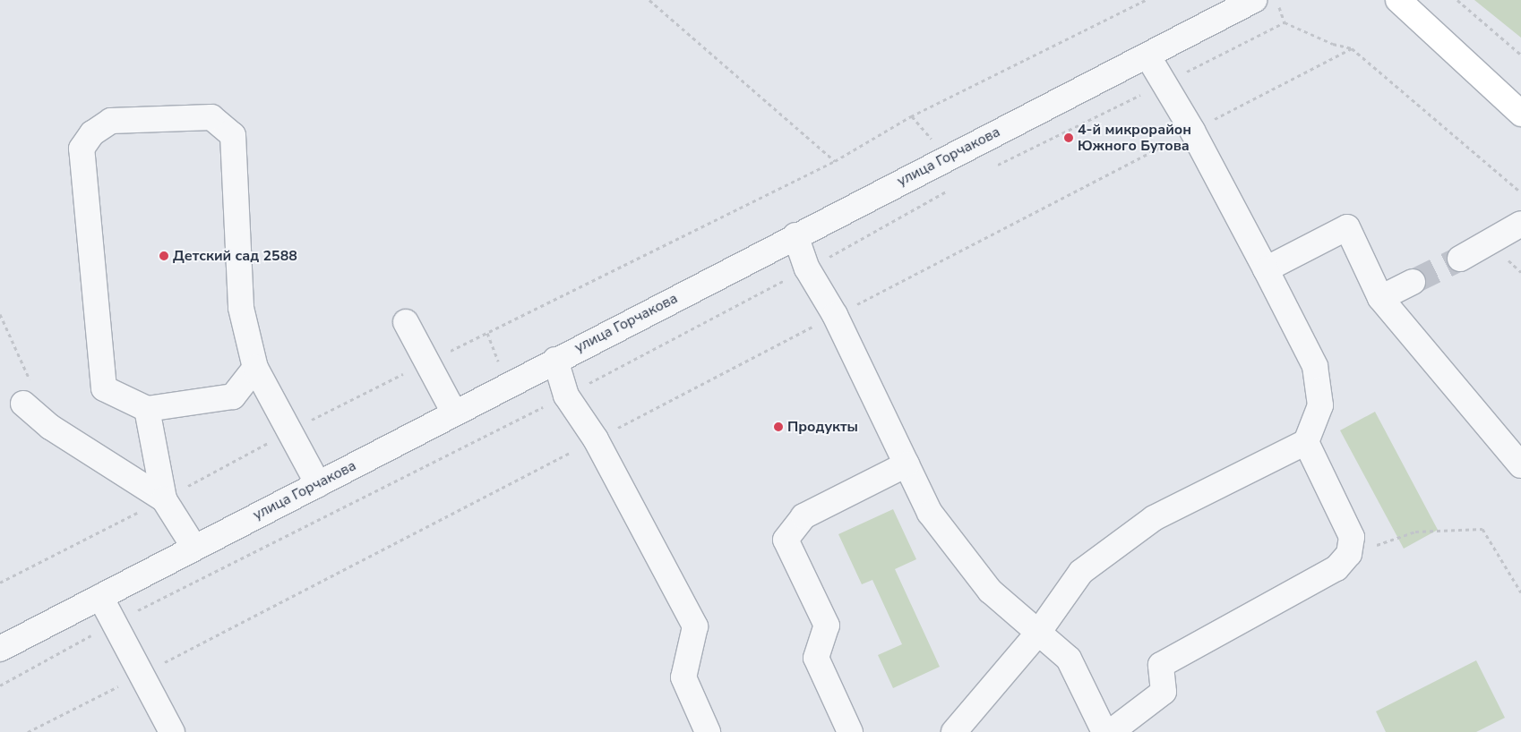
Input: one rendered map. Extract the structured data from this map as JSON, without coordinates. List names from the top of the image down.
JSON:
{
  "streets": {
    "street": ["улица Горчакова"]
  },
  "places": ["4-й микрорайон Южного Бутова", "Детский сад 2588", "Продукты"]
}
